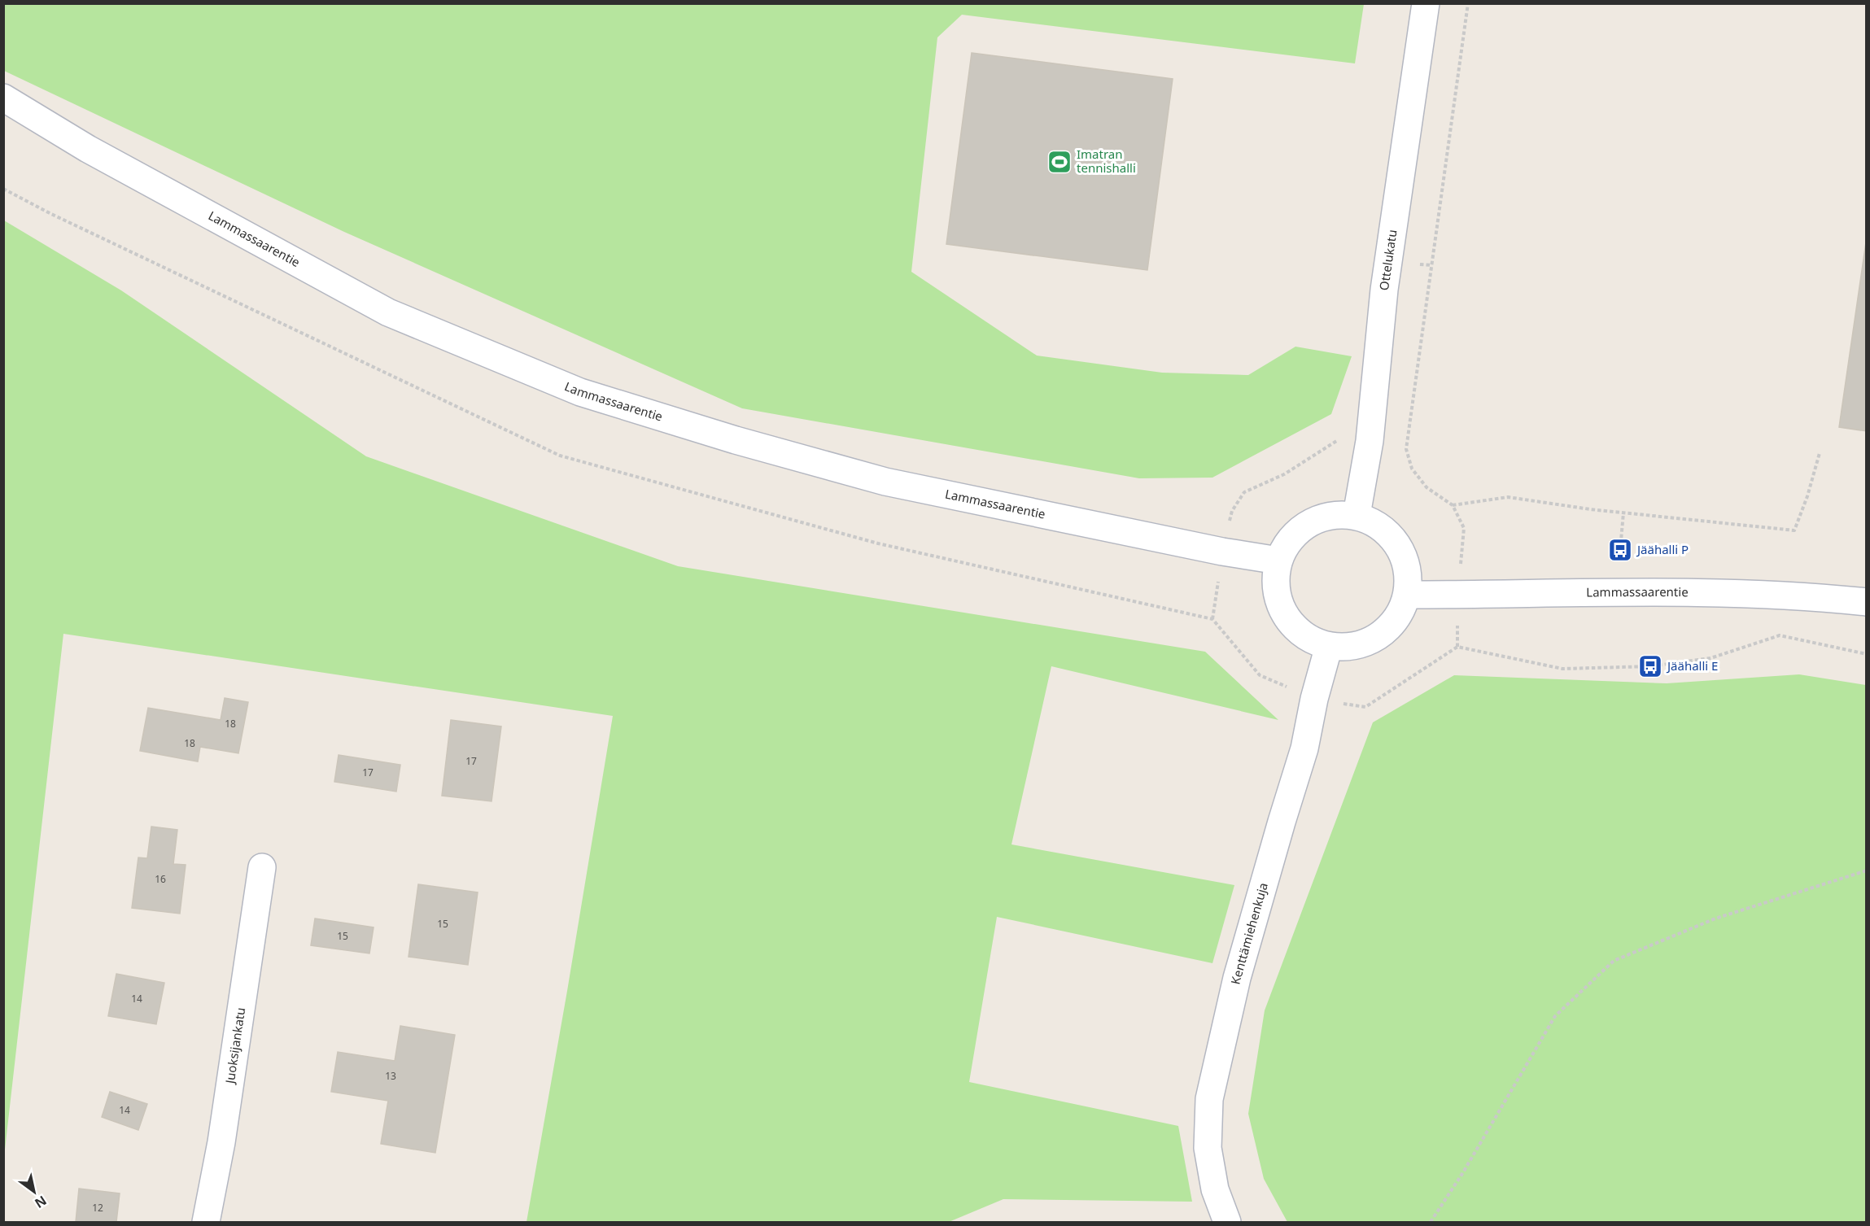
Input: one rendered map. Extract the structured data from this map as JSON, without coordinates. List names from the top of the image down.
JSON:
{
  "streets": {
    "street": [
      "Lammassaarentie",
      "Ottelukatu",
      "Kenttämiehenkuja",
      "Juoksijankatu"
    ]
  },
  "crossings": [
    ["Lammassaarentie", "Ottelukatu"],
    ["Lammassaarentie", "Kenttämiehenkuja"],
    ["Ottelukatu", "Kenttämiehenkuja"]
  ],
  "places": {
    "sports": ["Imatran tennishalli"],
    "bus stop": ["Jäähalli P", "Jäähalli E"]
  },
  "house_numbers": [
    "18",
    "18",
    "17",
    "17",
    "16",
    "15",
    "15",
    "14",
    "13",
    "14",
    "12"
  ],
  "north": "bottom right"
}
